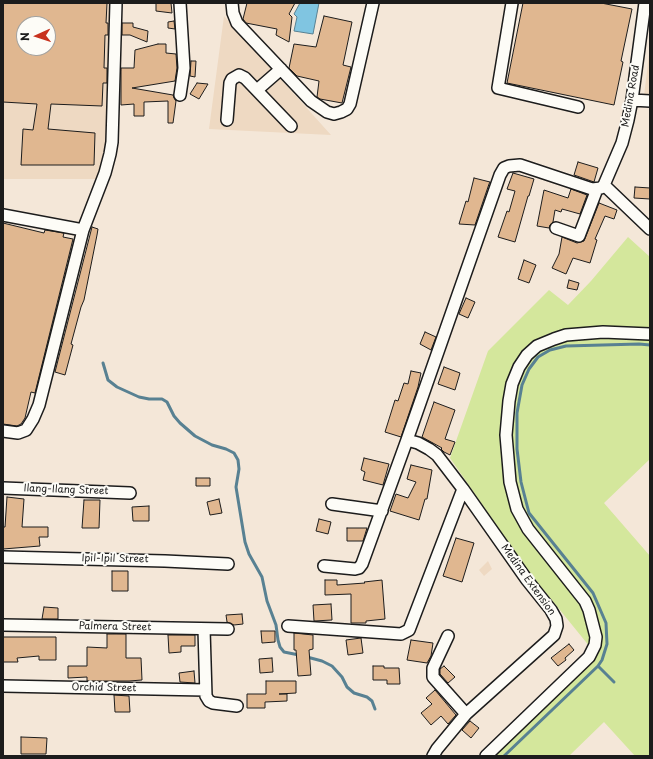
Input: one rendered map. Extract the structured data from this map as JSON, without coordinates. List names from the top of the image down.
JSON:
{
  "streets": {
    "street": [
      "Medina Road",
      "Ilang-Ilang Street",
      "Ipil-Ipil Street",
      "Medina Extension",
      "Palmera Street",
      "Orchid Street"
    ]
  },
  "north": "left"
}
